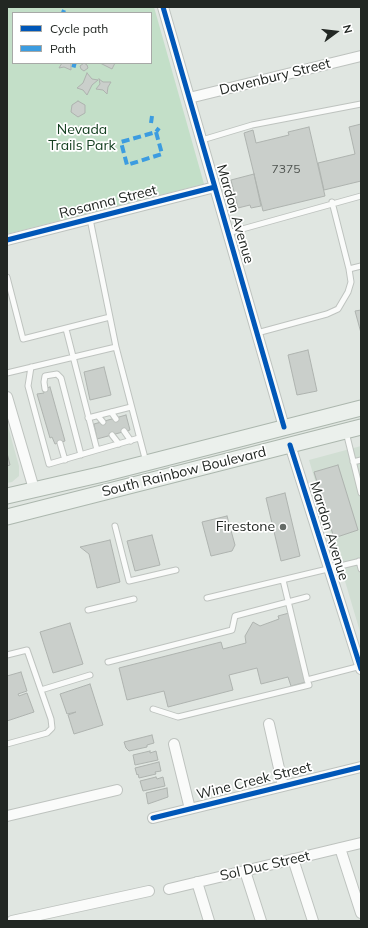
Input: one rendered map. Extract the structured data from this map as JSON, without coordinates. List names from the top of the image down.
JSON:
{
  "streets": {
    "main road": ["South Rainbow Boulevard"],
    "street": [
      "Davenbury Street",
      "Rosanna Street",
      "Mardon Avenue",
      "Wine Creek Street",
      "Sol Duc Street"
    ]
  },
  "crossings": [
    ["Davenbury Street", "Mardon Avenue"],
    ["Rosanna Street", "Mardon Avenue"],
    ["Mardon Avenue", "South Rainbow Boulevard"]
  ],
  "parks": ["Nevada Trails Park"],
  "places": ["Firestone"],
  "house_numbers": ["7375"],
  "legend": ["Cycle path", "Path"],
  "north": "right"
}
